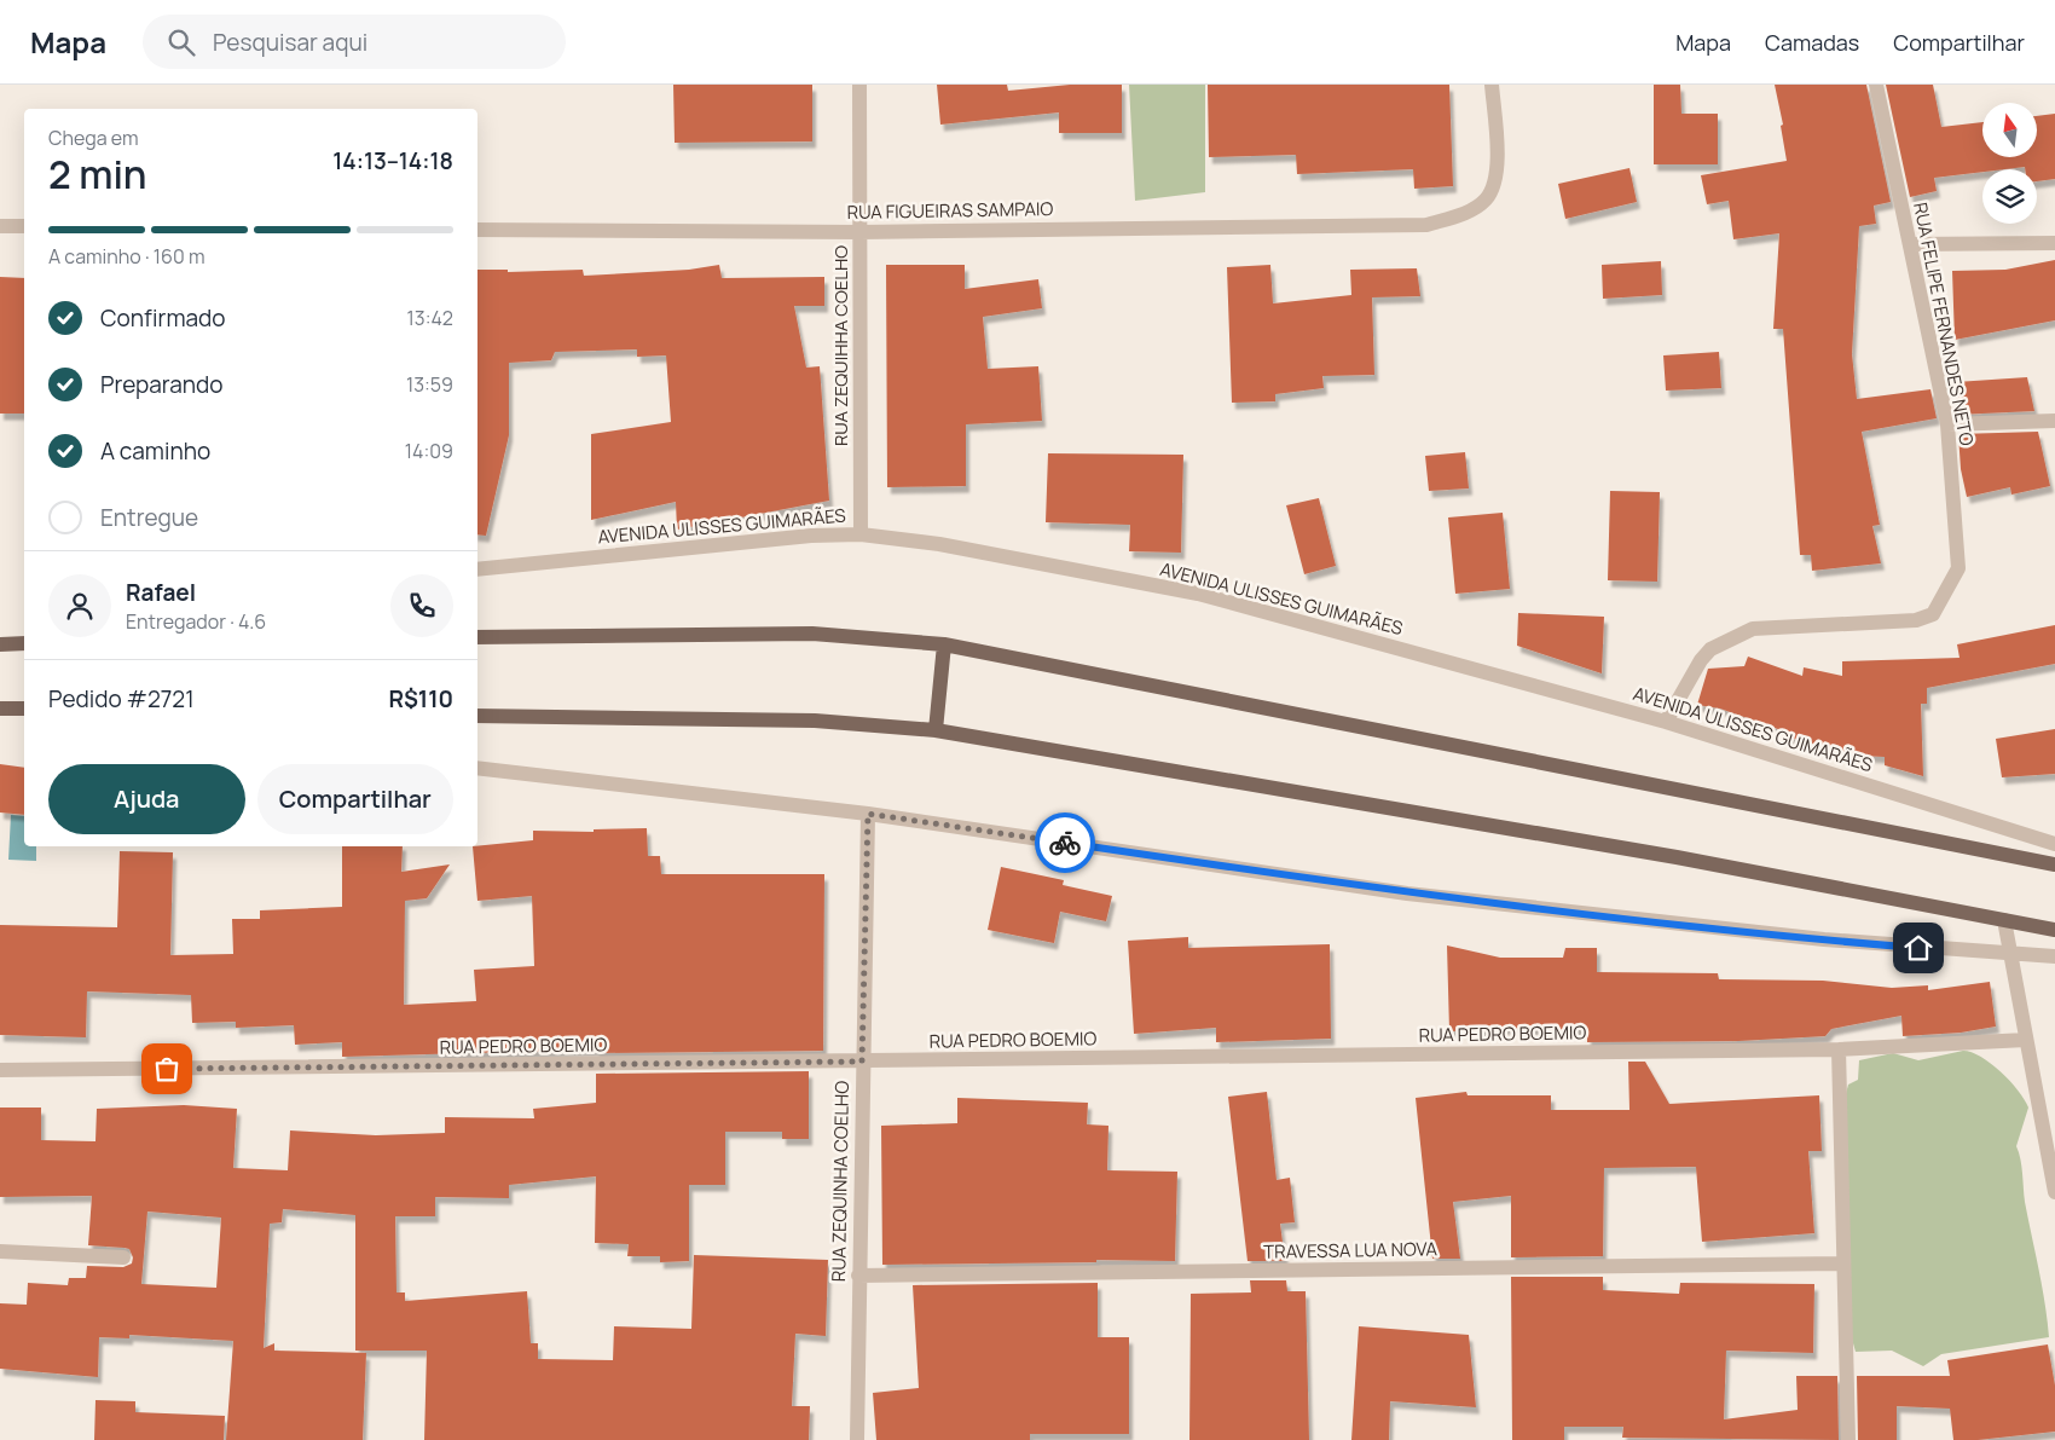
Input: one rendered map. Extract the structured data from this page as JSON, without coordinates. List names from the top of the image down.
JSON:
{
  "streets": {
    "street": [
      "RUA FIGUEIRAS SAMPAIO",
      "RUA FELIPE FERNANDES NETO",
      "RUA ZEQUIHHA COELHO",
      "AVENIDA ULISSES GUIMARÃES",
      "RUA PEDRO BOEMIO",
      "RUA ZEQUINHA COELHO",
      "TRAVESSA LUA NOVA"
    ]
  },
  "crossings": [
    ["RUA FIGUEIRAS SAMPAIO", "RUA ZEQUIHHA COELHO"],
    ["RUA FELIPE FERNANDES NETO", "AVENIDA ULISSES GUIMARÃES"],
    ["RUA ZEQUIHHA COELHO", "AVENIDA ULISSES GUIMARÃES"],
    ["RUA PEDRO BOEMIO", "RUA ZEQUINHA COELHO"],
    ["RUA ZEQUINHA COELHO", "TRAVESSA LUA NOVA"]
  ],
  "north": "top",
  "page": {
    "header": "Mapa",
    "search": "Pesquisar aqui",
    "nav": ["Mapa", "Camadas", "Compartilhar"],
    "heading": ["2 min", "Chega em", "14:13–14:18"],
    "panel": [
      "Rafael",
      "Entregador · 4.6",
      "Pedido #2721",
      "R$110"
    ],
    "bar": "A caminho · 160 m",
    "list": [
      ["Confirmado", "13:42"],
      ["Preparando", "13:59"],
      ["A caminho", "14:09"],
      "Entregue"
    ],
    "buttons": ["Ajuda", "Compartilhar"]
  }
}
